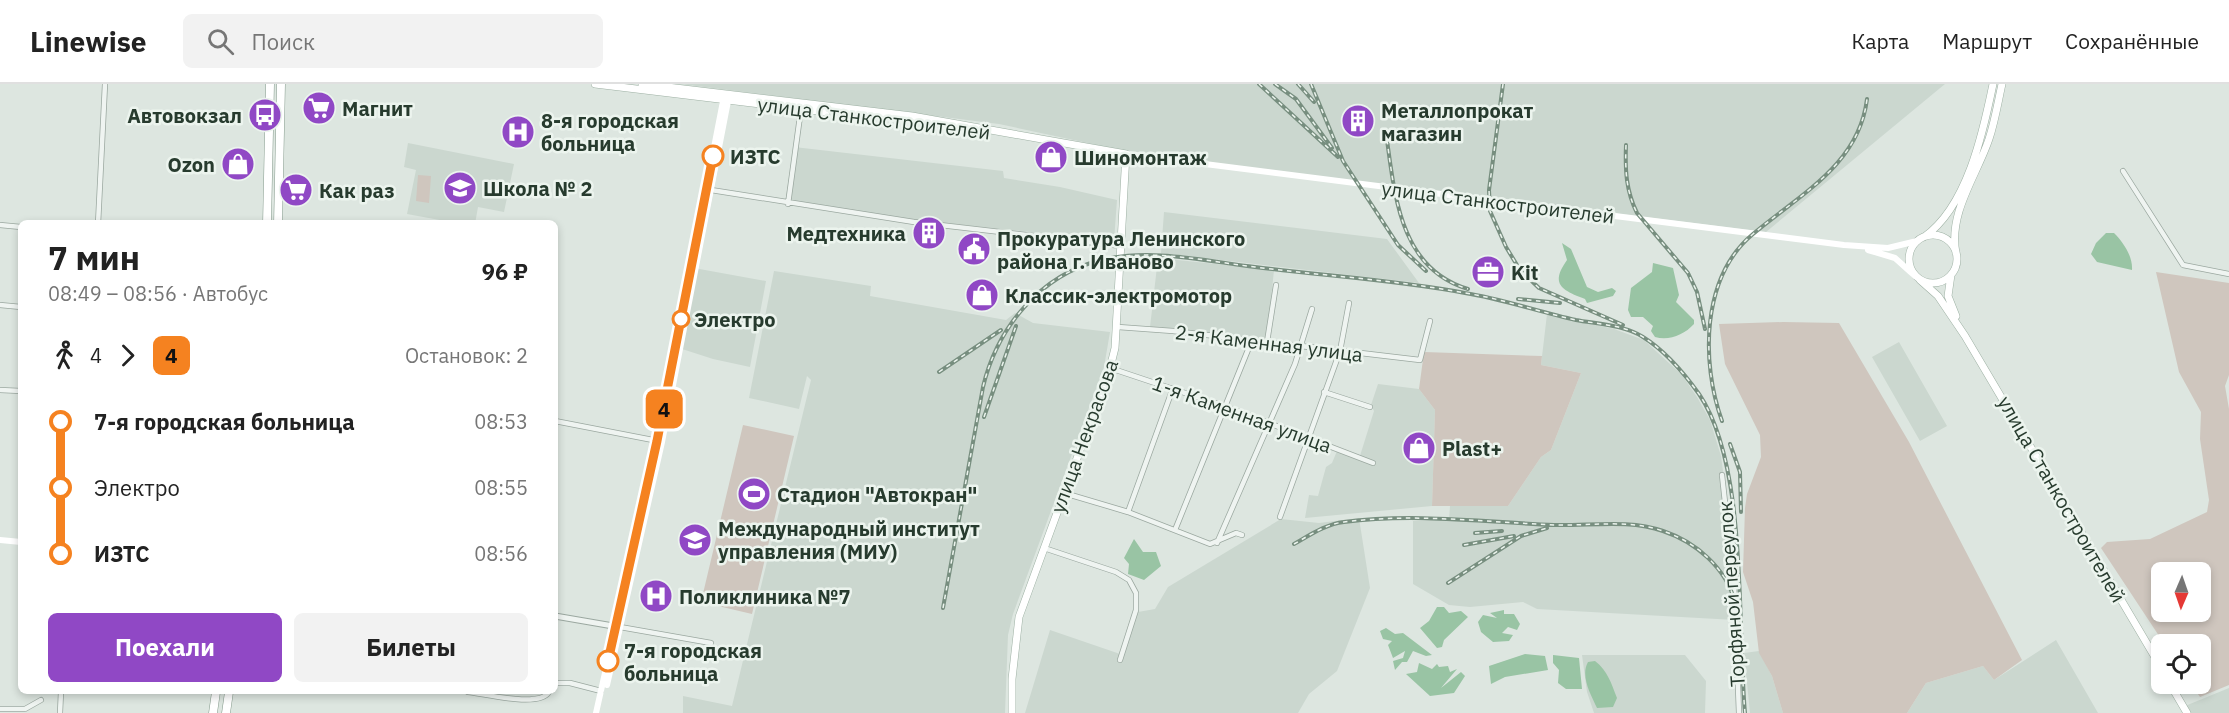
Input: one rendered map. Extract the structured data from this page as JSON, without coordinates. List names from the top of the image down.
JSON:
{
  "streets": {
    "main road": ["улица Станкостроителей", "улица Некрасова"],
    "street": ["2-я Каменная улица", "1-я Каменная улица", "Торфяной переулок"]
  },
  "crossings": [
    ["улица Станкостроителей", "улица Некрасова"],
    ["2-я Каменная улица", "улица Некрасова"],
    ["1-я Каменная улица", "улица Некрасова"]
  ],
  "places": {
    "supermarket": ["Магнит", "Как раз"],
    "bus stop": ["Автовокзал"],
    "building": ["Металлопрокат магазин", "Медтехника"],
    "hospital": ["8-я городская больница", "Поликлиника №7"],
    "other": ["ИЗТС", "Электро", "7-я городская больница"],
    "shop": [
      "Шиномонтаж",
      "Ozon",
      "Классик-электромотор",
      "Plast+"
    ],
    "school or university": ["Школа № 2", "Международный институт управления (МИУ)"],
    "public building": ["Прокуратура Ленинского района г. Иваново"],
    "office": ["Kit"],
    "sports": ["Стадион \"Автокран\""]
  },
  "lines": ["bus line 4"],
  "north": "bottom",
  "page": {
    "header": "Linewise",
    "search": "Поиск",
    "nav": ["Карта", "Маршрут", "Сохранённые"],
    "on_map": "4",
    "heading": ["7 мин", "08:49 – 08:56 · Автобус", "96 ₽"],
    "legs": ["4", "4", "Остановок: 2"],
    "list": [
      {
        "name": "7-я городская больница",
        "value": "08:53"
      },
      {
        "name": "Электро",
        "value": "08:55"
      },
      {
        "name": "ИЗТС",
        "value": "08:56"
      }
    ],
    "buttons": ["Поехали", "Билеты"]
  }
}
